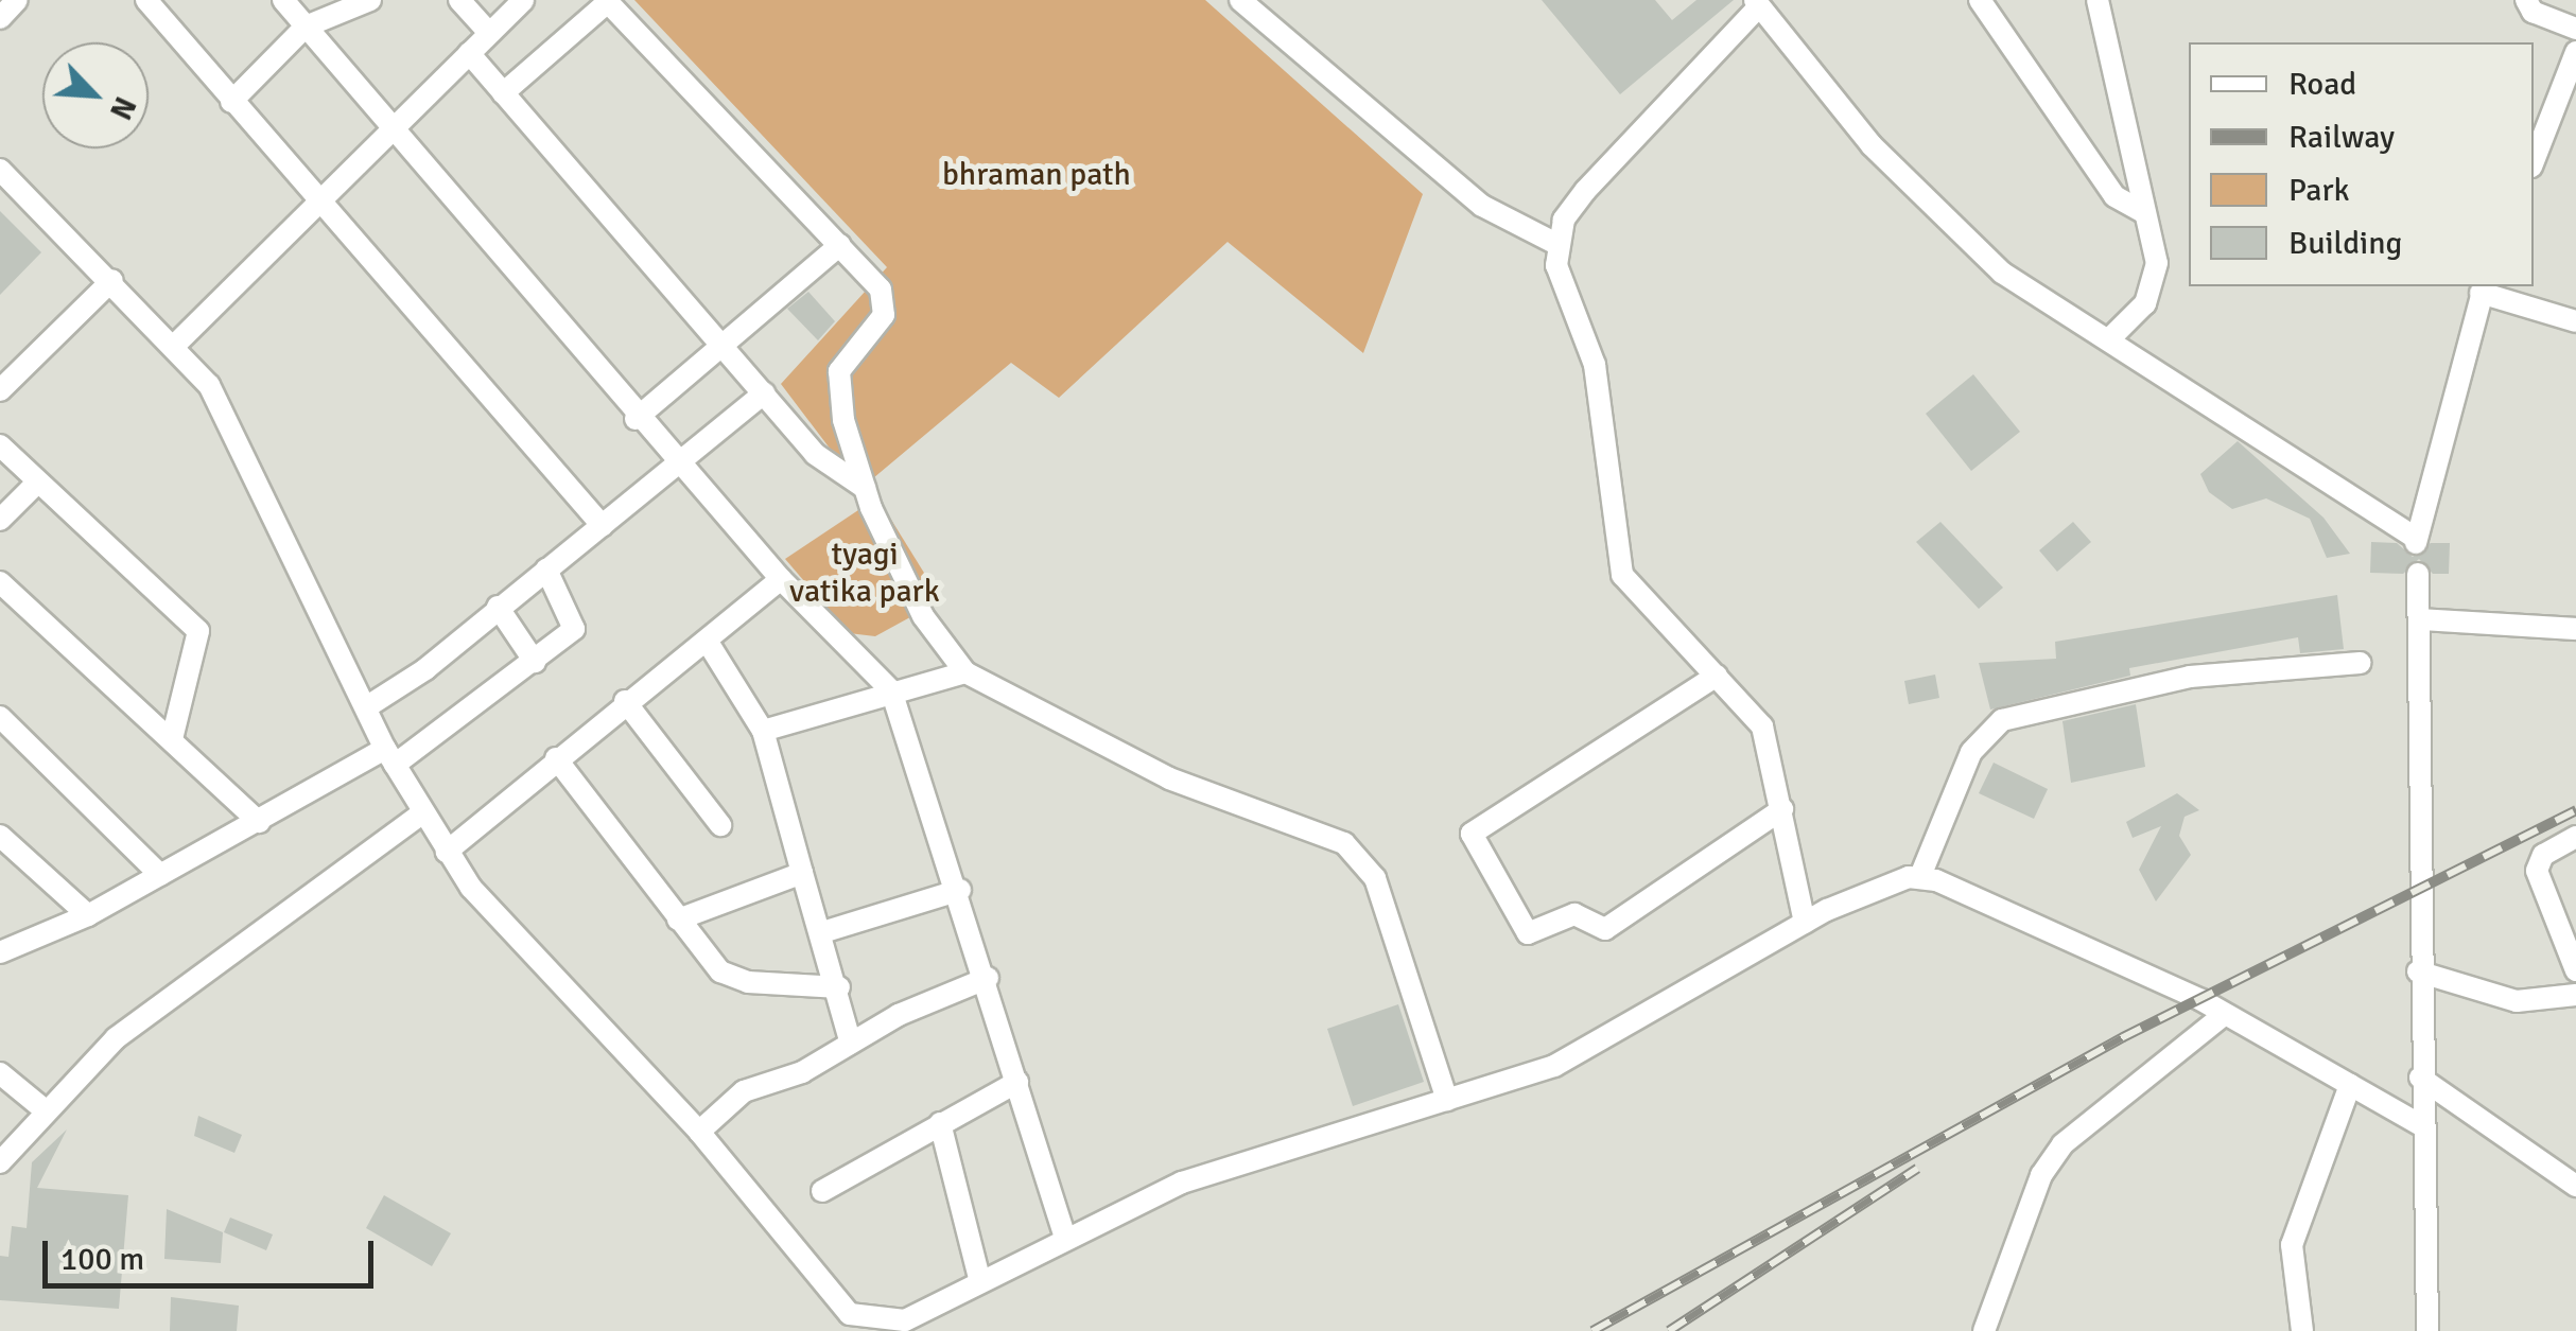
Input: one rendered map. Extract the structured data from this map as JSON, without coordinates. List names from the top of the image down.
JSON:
{
  "parks": ["bhraman path", "tyagi vatika park"],
  "legend": [
    "Road",
    "Railway",
    "Park",
    "Building"
  ],
  "scale_bar": "100 m",
  "north": "bottom right"
}
